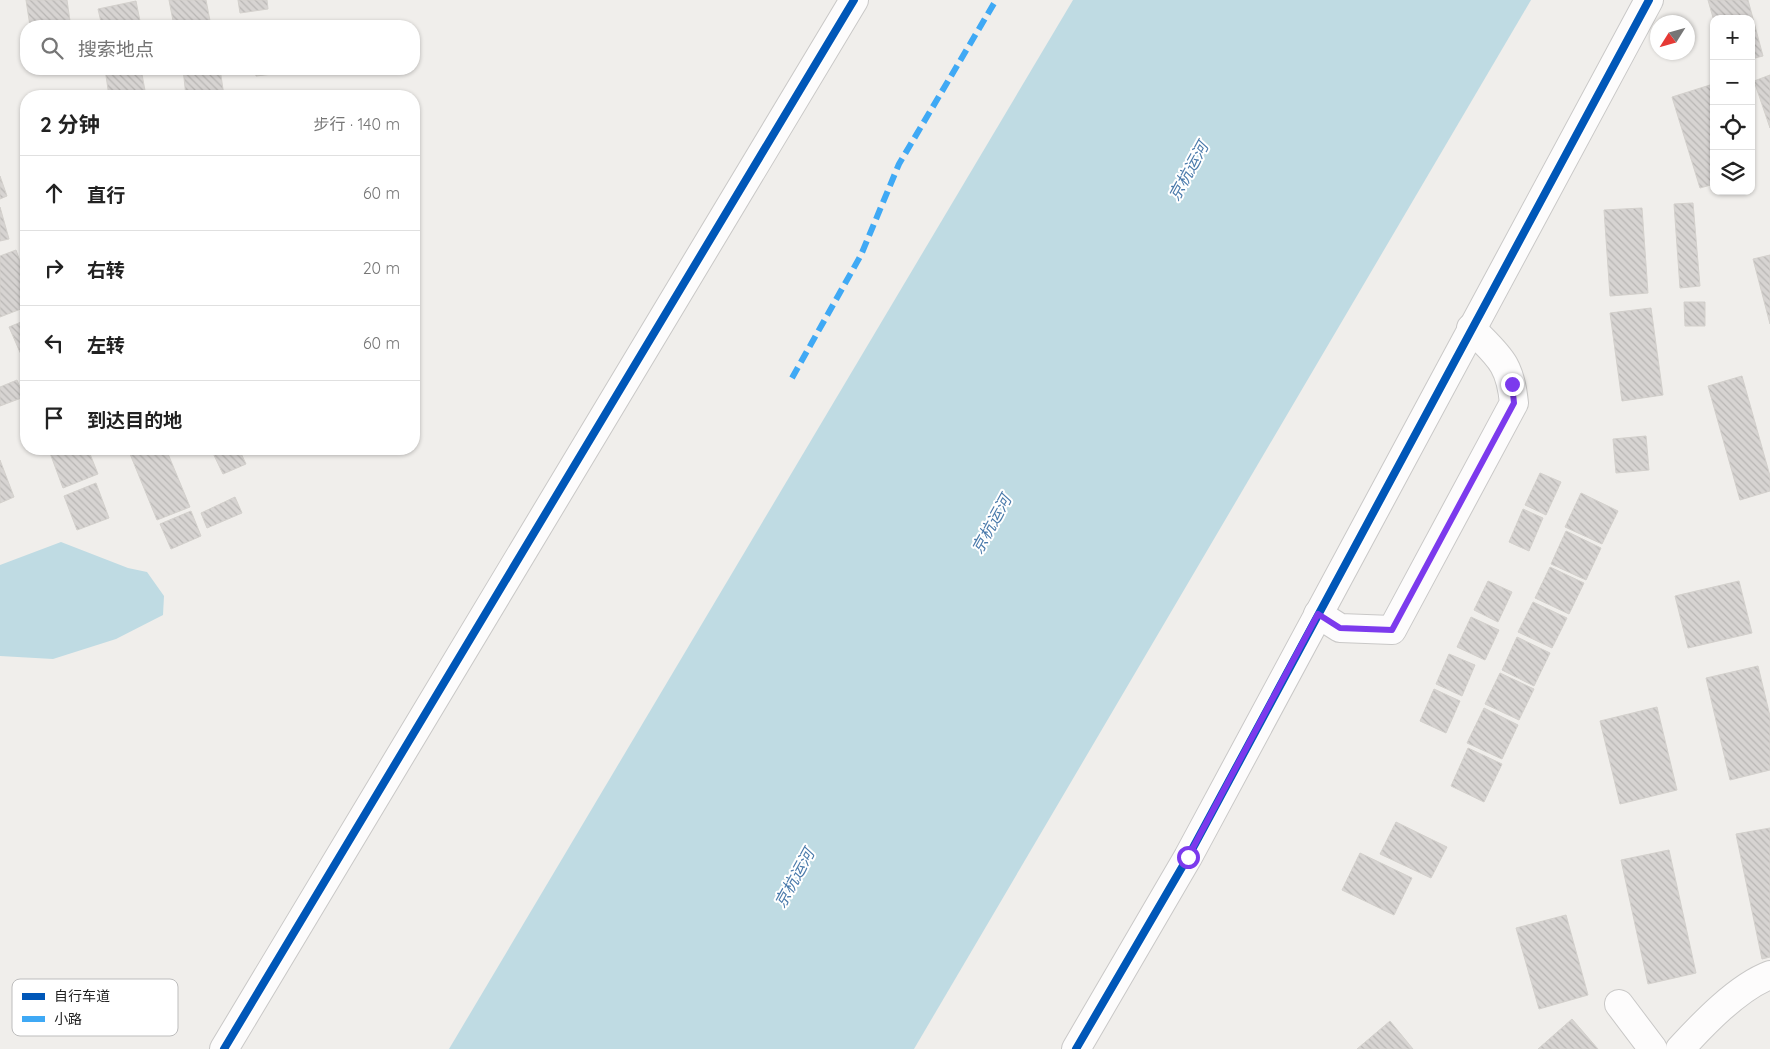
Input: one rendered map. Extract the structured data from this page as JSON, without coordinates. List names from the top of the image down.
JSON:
{
  "water": ["京杭运河"],
  "legend": ["自行车道", "小路"],
  "north": "bottom left",
  "page": {
    "map_buttons": ["+", "−"],
    "search": "搜索地点",
    "heading": ["2 分钟", "步行 · 140 m"],
    "list": [
      ["直行", "60 m"],
      ["右转", "20 m"],
      ["左转", "60 m"],
      "到达目的地"
    ]
  }
}
